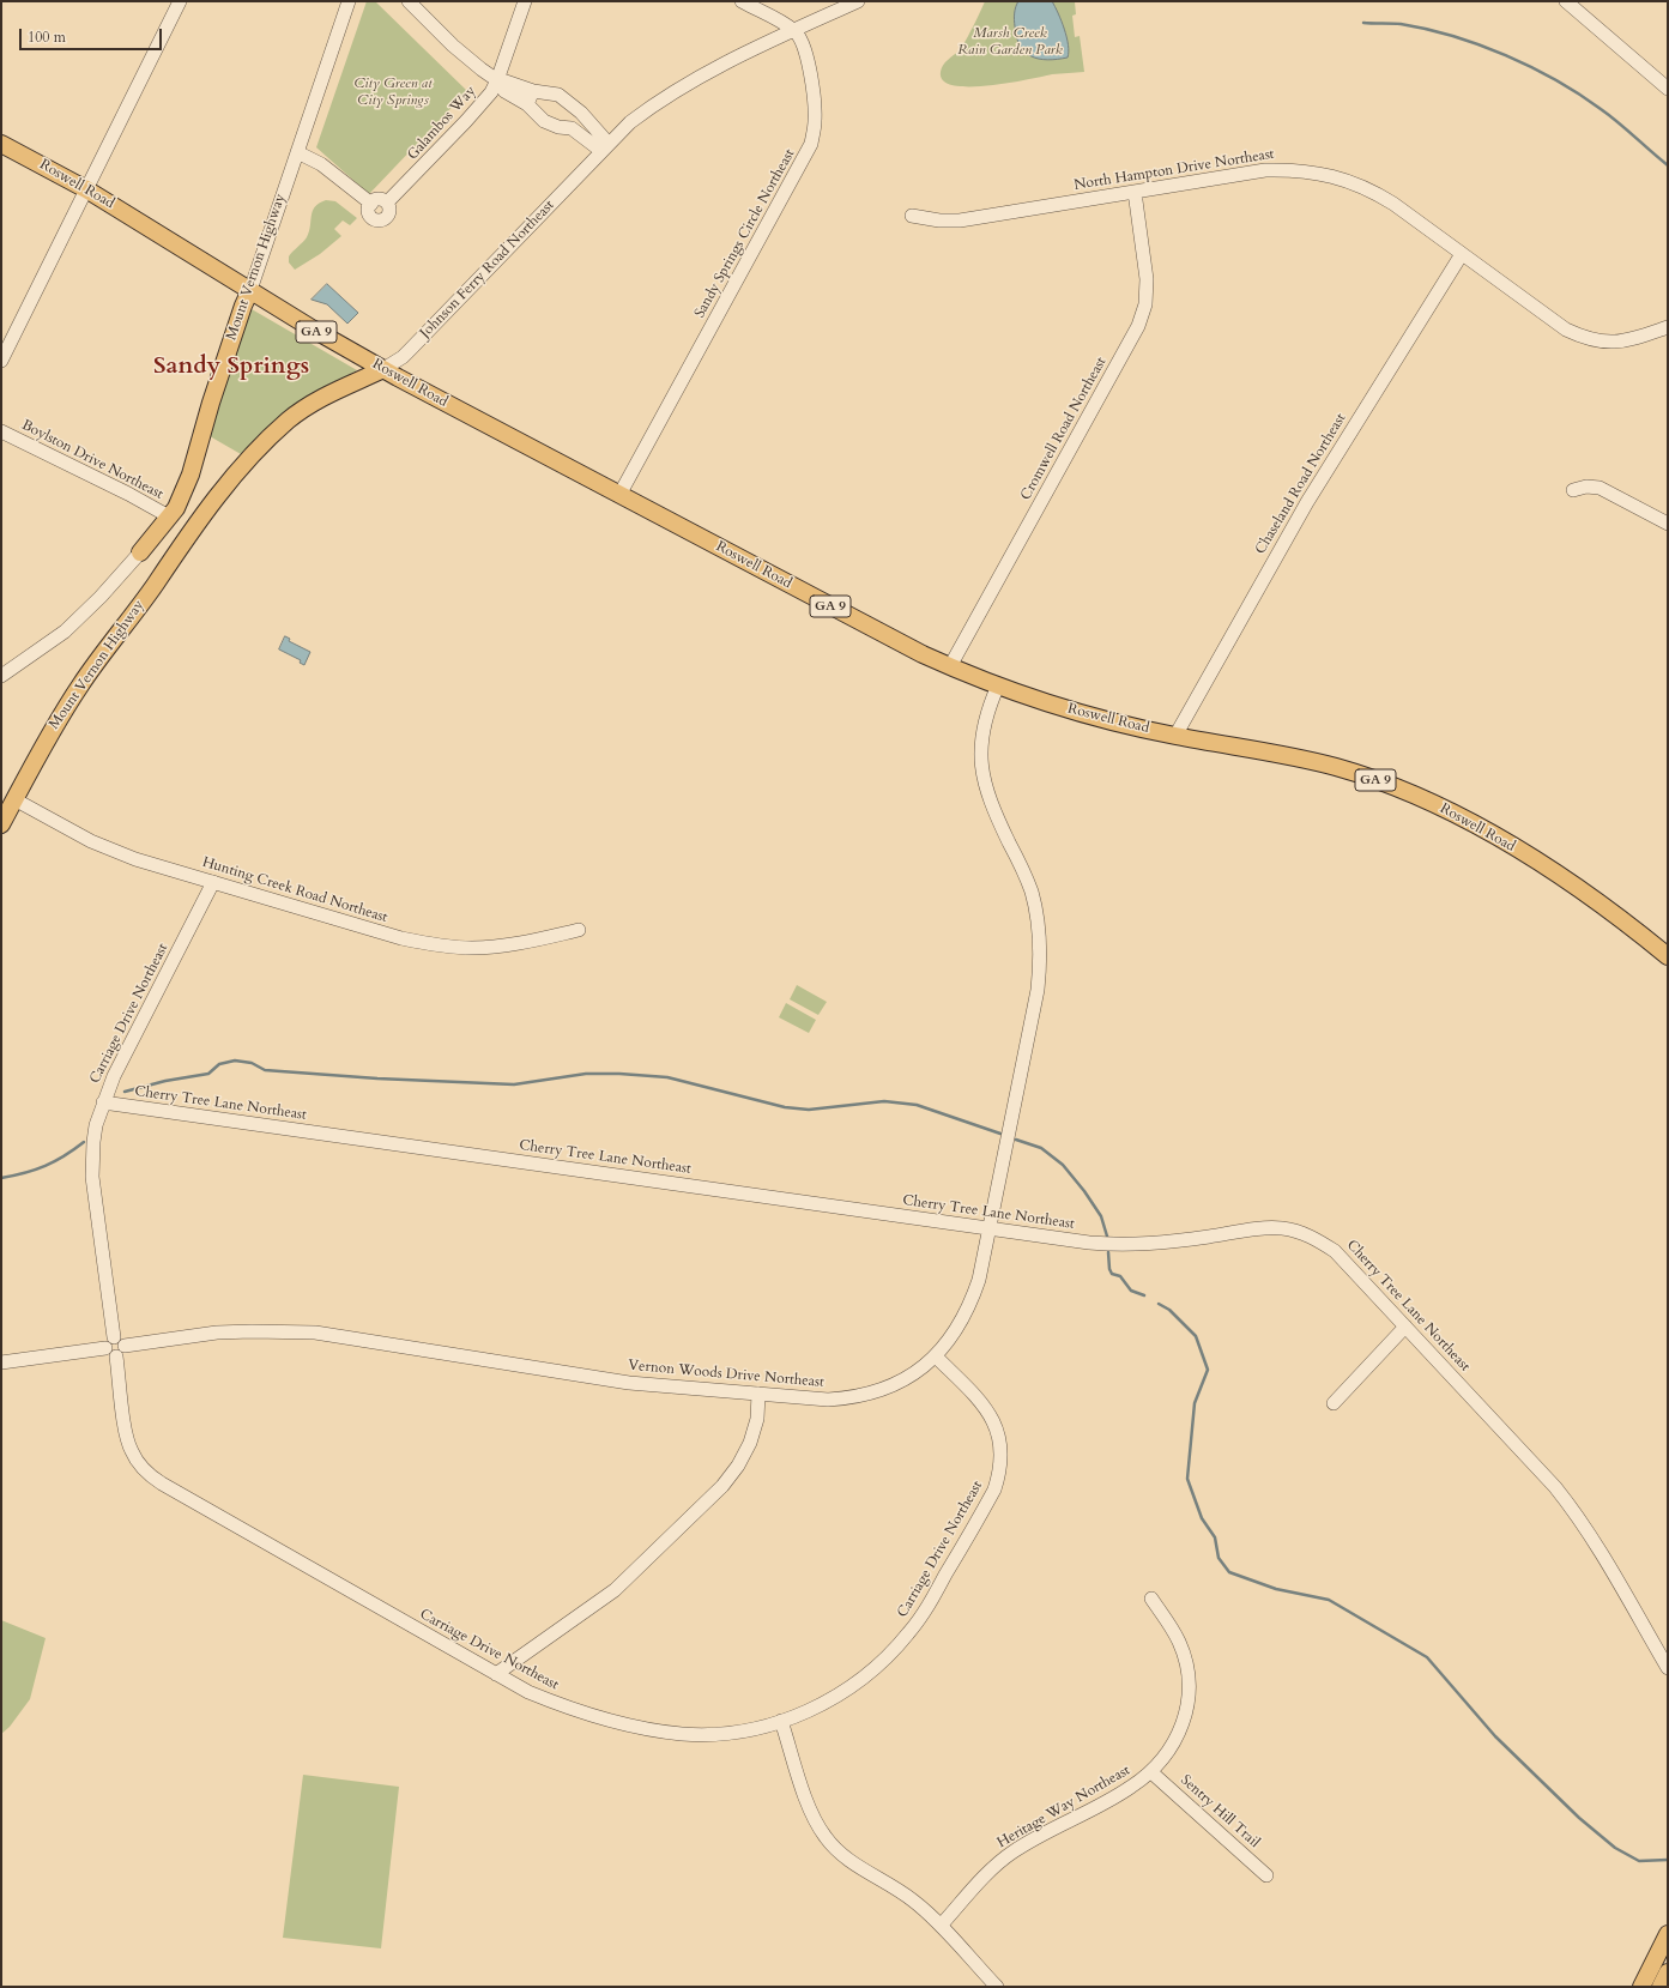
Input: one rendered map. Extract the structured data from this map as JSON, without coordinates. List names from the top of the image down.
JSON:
{
  "streets": {
    "main road": [
      "Roswell Road",
      "Mount Vernon Highway",
      "Johnson Ferry Road Northeast",
      "GA 9"
    ],
    "street": [
      "Galambos Way",
      "North Hampton Drive Northeast",
      "Sandy Springs Circle Northeast",
      "Cromwell Road Northeast",
      "Boylston Drive Northeast",
      "Chaseland Road Northeast",
      "Hunting Creek Road Northeast",
      "Carriage Drive Northeast",
      "Cherry Tree Lane Northeast",
      "Vernon Woods Drive Northeast",
      "Heritage Way Northeast",
      "Sentry Hill Trail"
    ]
  },
  "crossings": [
    ["Galambos Way", "Mount Vernon Highway"],
    ["North Hampton Drive Northeast", "Cromwell Road Northeast"],
    ["North Hampton Drive Northeast", "Chaseland Road Northeast"],
    ["Roswell Road", "Sandy Springs Circle Northeast"],
    ["Roswell Road", "Mount Vernon Highway"],
    ["Roswell Road", "Johnson Ferry Road Northeast"],
    ["Roswell Road", "Cromwell Road Northeast"],
    ["Roswell Road", "Chaseland Road Northeast"],
    ["Roswell Road", "Vernon Woods Drive Northeast"],
    ["Sandy Springs Circle Northeast", "Johnson Ferry Road Northeast"],
    ["Mount Vernon Highway", "Johnson Ferry Road Northeast"],
    ["Mount Vernon Highway", "Boylston Drive Northeast"],
    ["Mount Vernon Highway", "Hunting Creek Road Northeast"],
    ["Hunting Creek Road Northeast", "Carriage Drive Northeast"],
    ["Carriage Drive Northeast", "Cherry Tree Lane Northeast"],
    ["Carriage Drive Northeast", "Vernon Woods Drive Northeast"],
    ["Cherry Tree Lane Northeast", "Vernon Woods Drive Northeast"],
    ["Heritage Way Northeast", "Sentry Hill Trail"]
  ],
  "districts": ["Sandy Springs"],
  "parks": ["Marsh Creek Rain Garden Park", "City Green at City Springs"],
  "scale_bar": "100 m"
}
